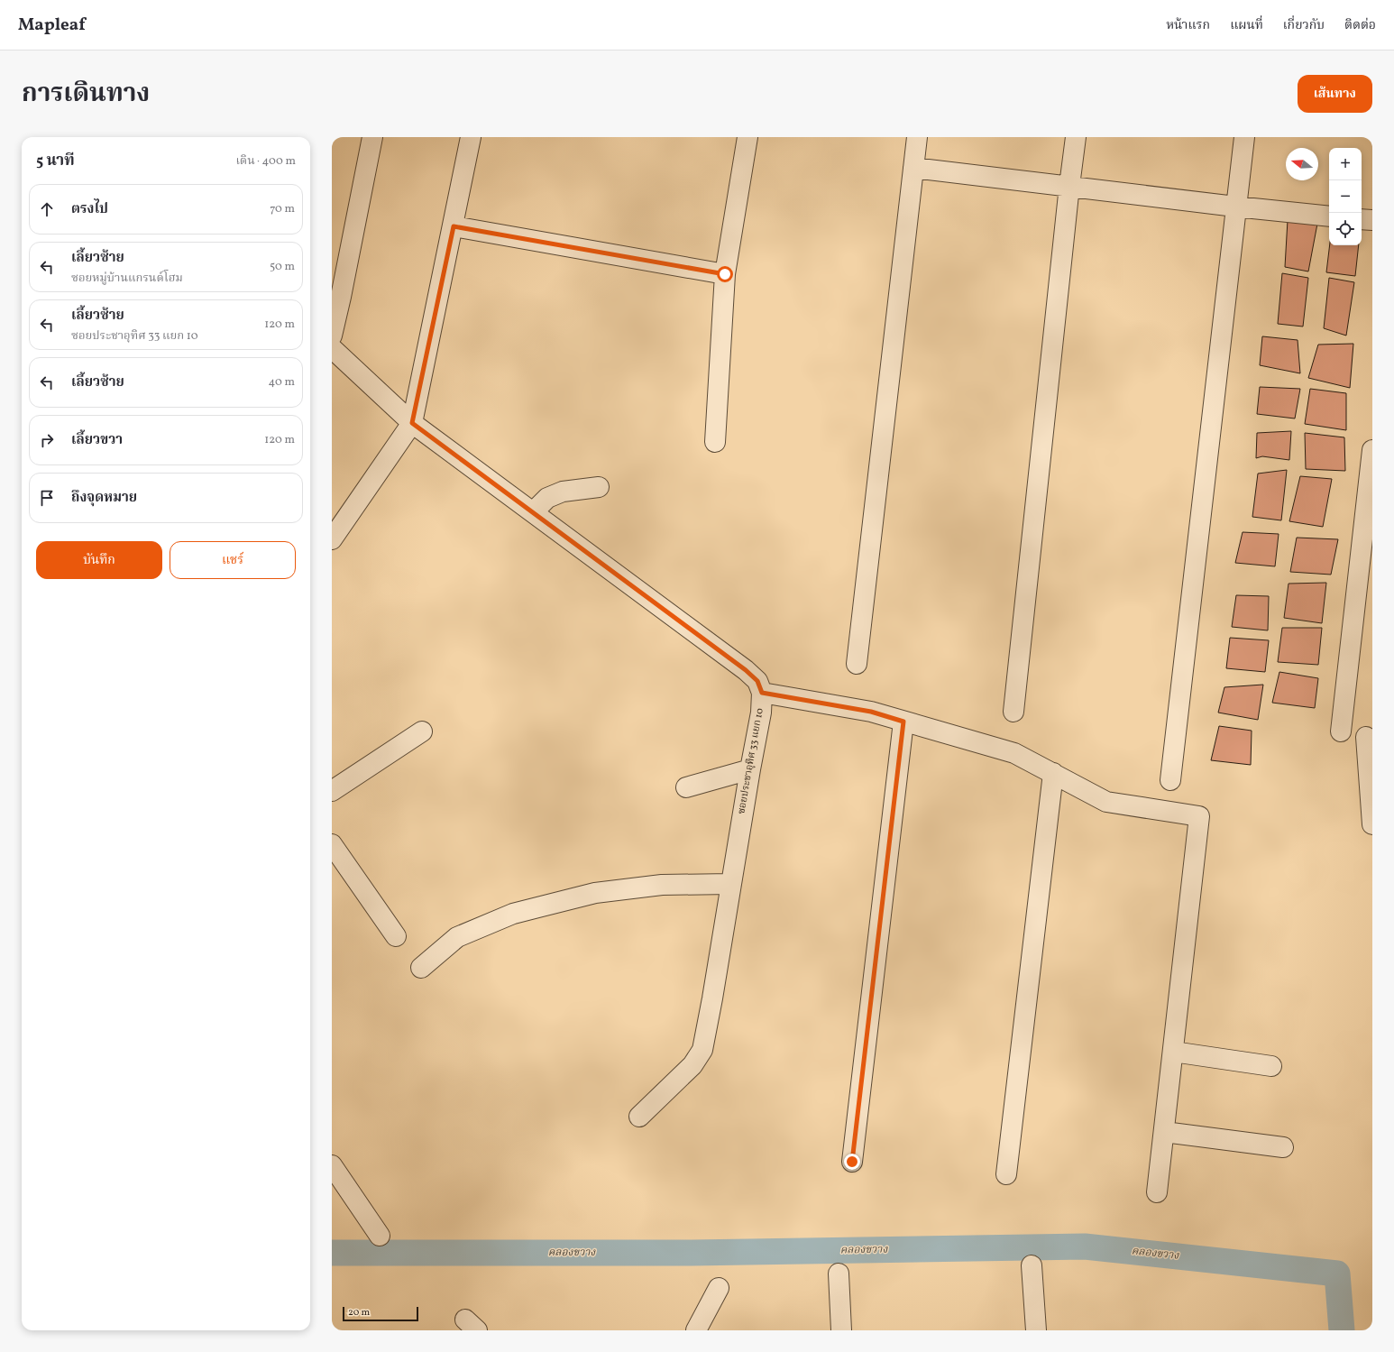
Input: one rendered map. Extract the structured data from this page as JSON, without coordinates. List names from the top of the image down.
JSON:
{
  "streets": {
    "street": ["ซอยประชาอุทิศ 33 แยก 10"]
  },
  "water": ["คลองขวาง"],
  "scale_bar": "20 m",
  "north": "left",
  "page": {
    "header": "Mapleaf",
    "nav": [
      "หน้าแรก",
      "แผนที่",
      "เกี่ยวกับ",
      "ติดต่อ"
    ],
    "title": "การเดินทาง",
    "buttons": [
      "เส้นทาง",
      ["บันทึก", "แชร์"]
    ],
    "heading": ["5 นาที", "เดิน · 400 m"],
    "map_buttons": ["+", "−"],
    "list": [
      ["ตรงไป", "70 m"],
      ["เลี้ยวซ้าย", "ซอยหมู่บ้านแกรนด์โฮม", "50 m"],
      ["เลี้ยวซ้าย", "ซอยประชาอุทิศ 33 แยก 10", "120 m"],
      ["เลี้ยวซ้าย", "40 m"],
      ["เลี้ยวขวา", "120 m"],
      "ถึงจุดหมาย"
    ],
    "scale": "20 m"
  }
}
